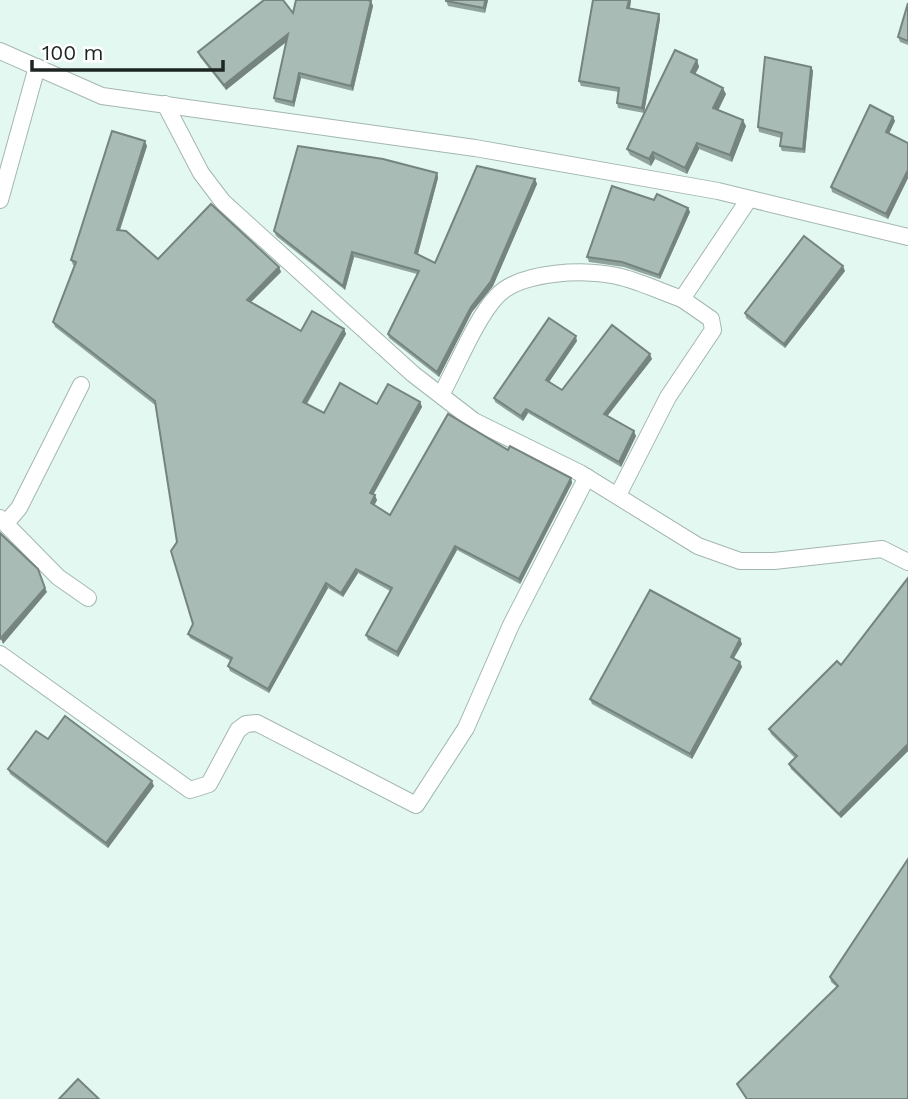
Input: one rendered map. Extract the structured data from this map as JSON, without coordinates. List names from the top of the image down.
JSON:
{
  "scale_bar": "100 m"
}
